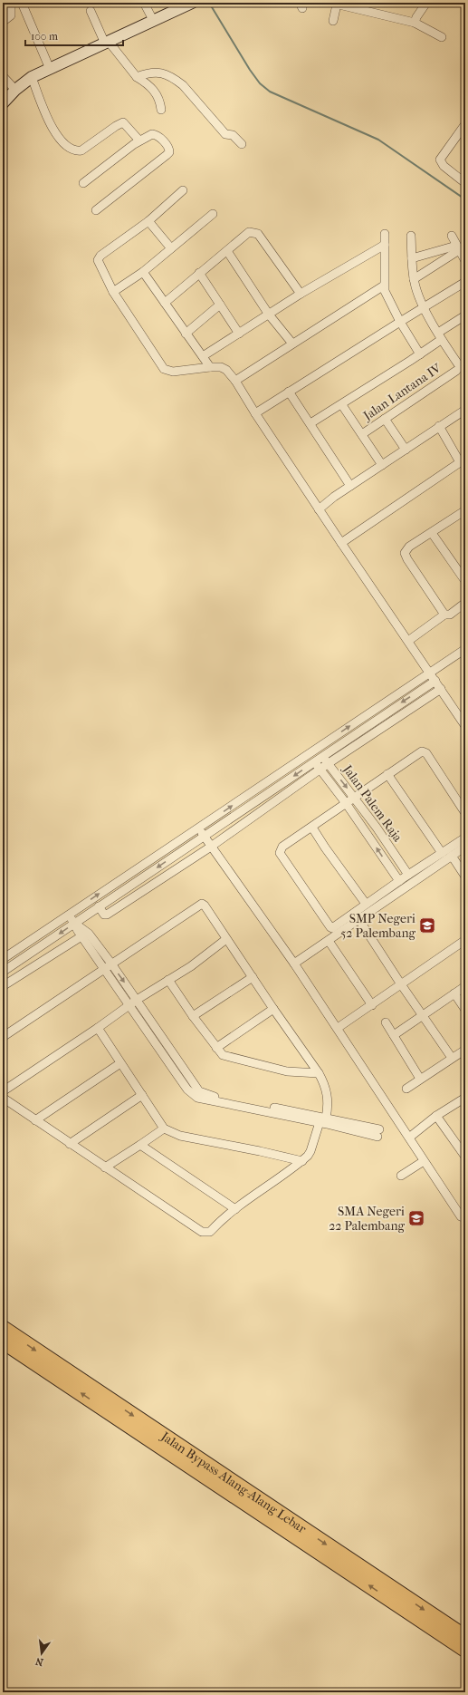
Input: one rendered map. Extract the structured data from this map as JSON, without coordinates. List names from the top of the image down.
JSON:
{
  "streets": {
    "highway": ["Jalan Bypass Alang-Alang Lebar"],
    "street": ["Jalan Lantana IV", "Jalan Palem Raja"]
  },
  "places": {
    "school or university": ["SMP Negeri 52 Palembang", "SMA Negeri 22 Palembang"]
  },
  "scale_bar": "100 m",
  "north": "bottom"
}
